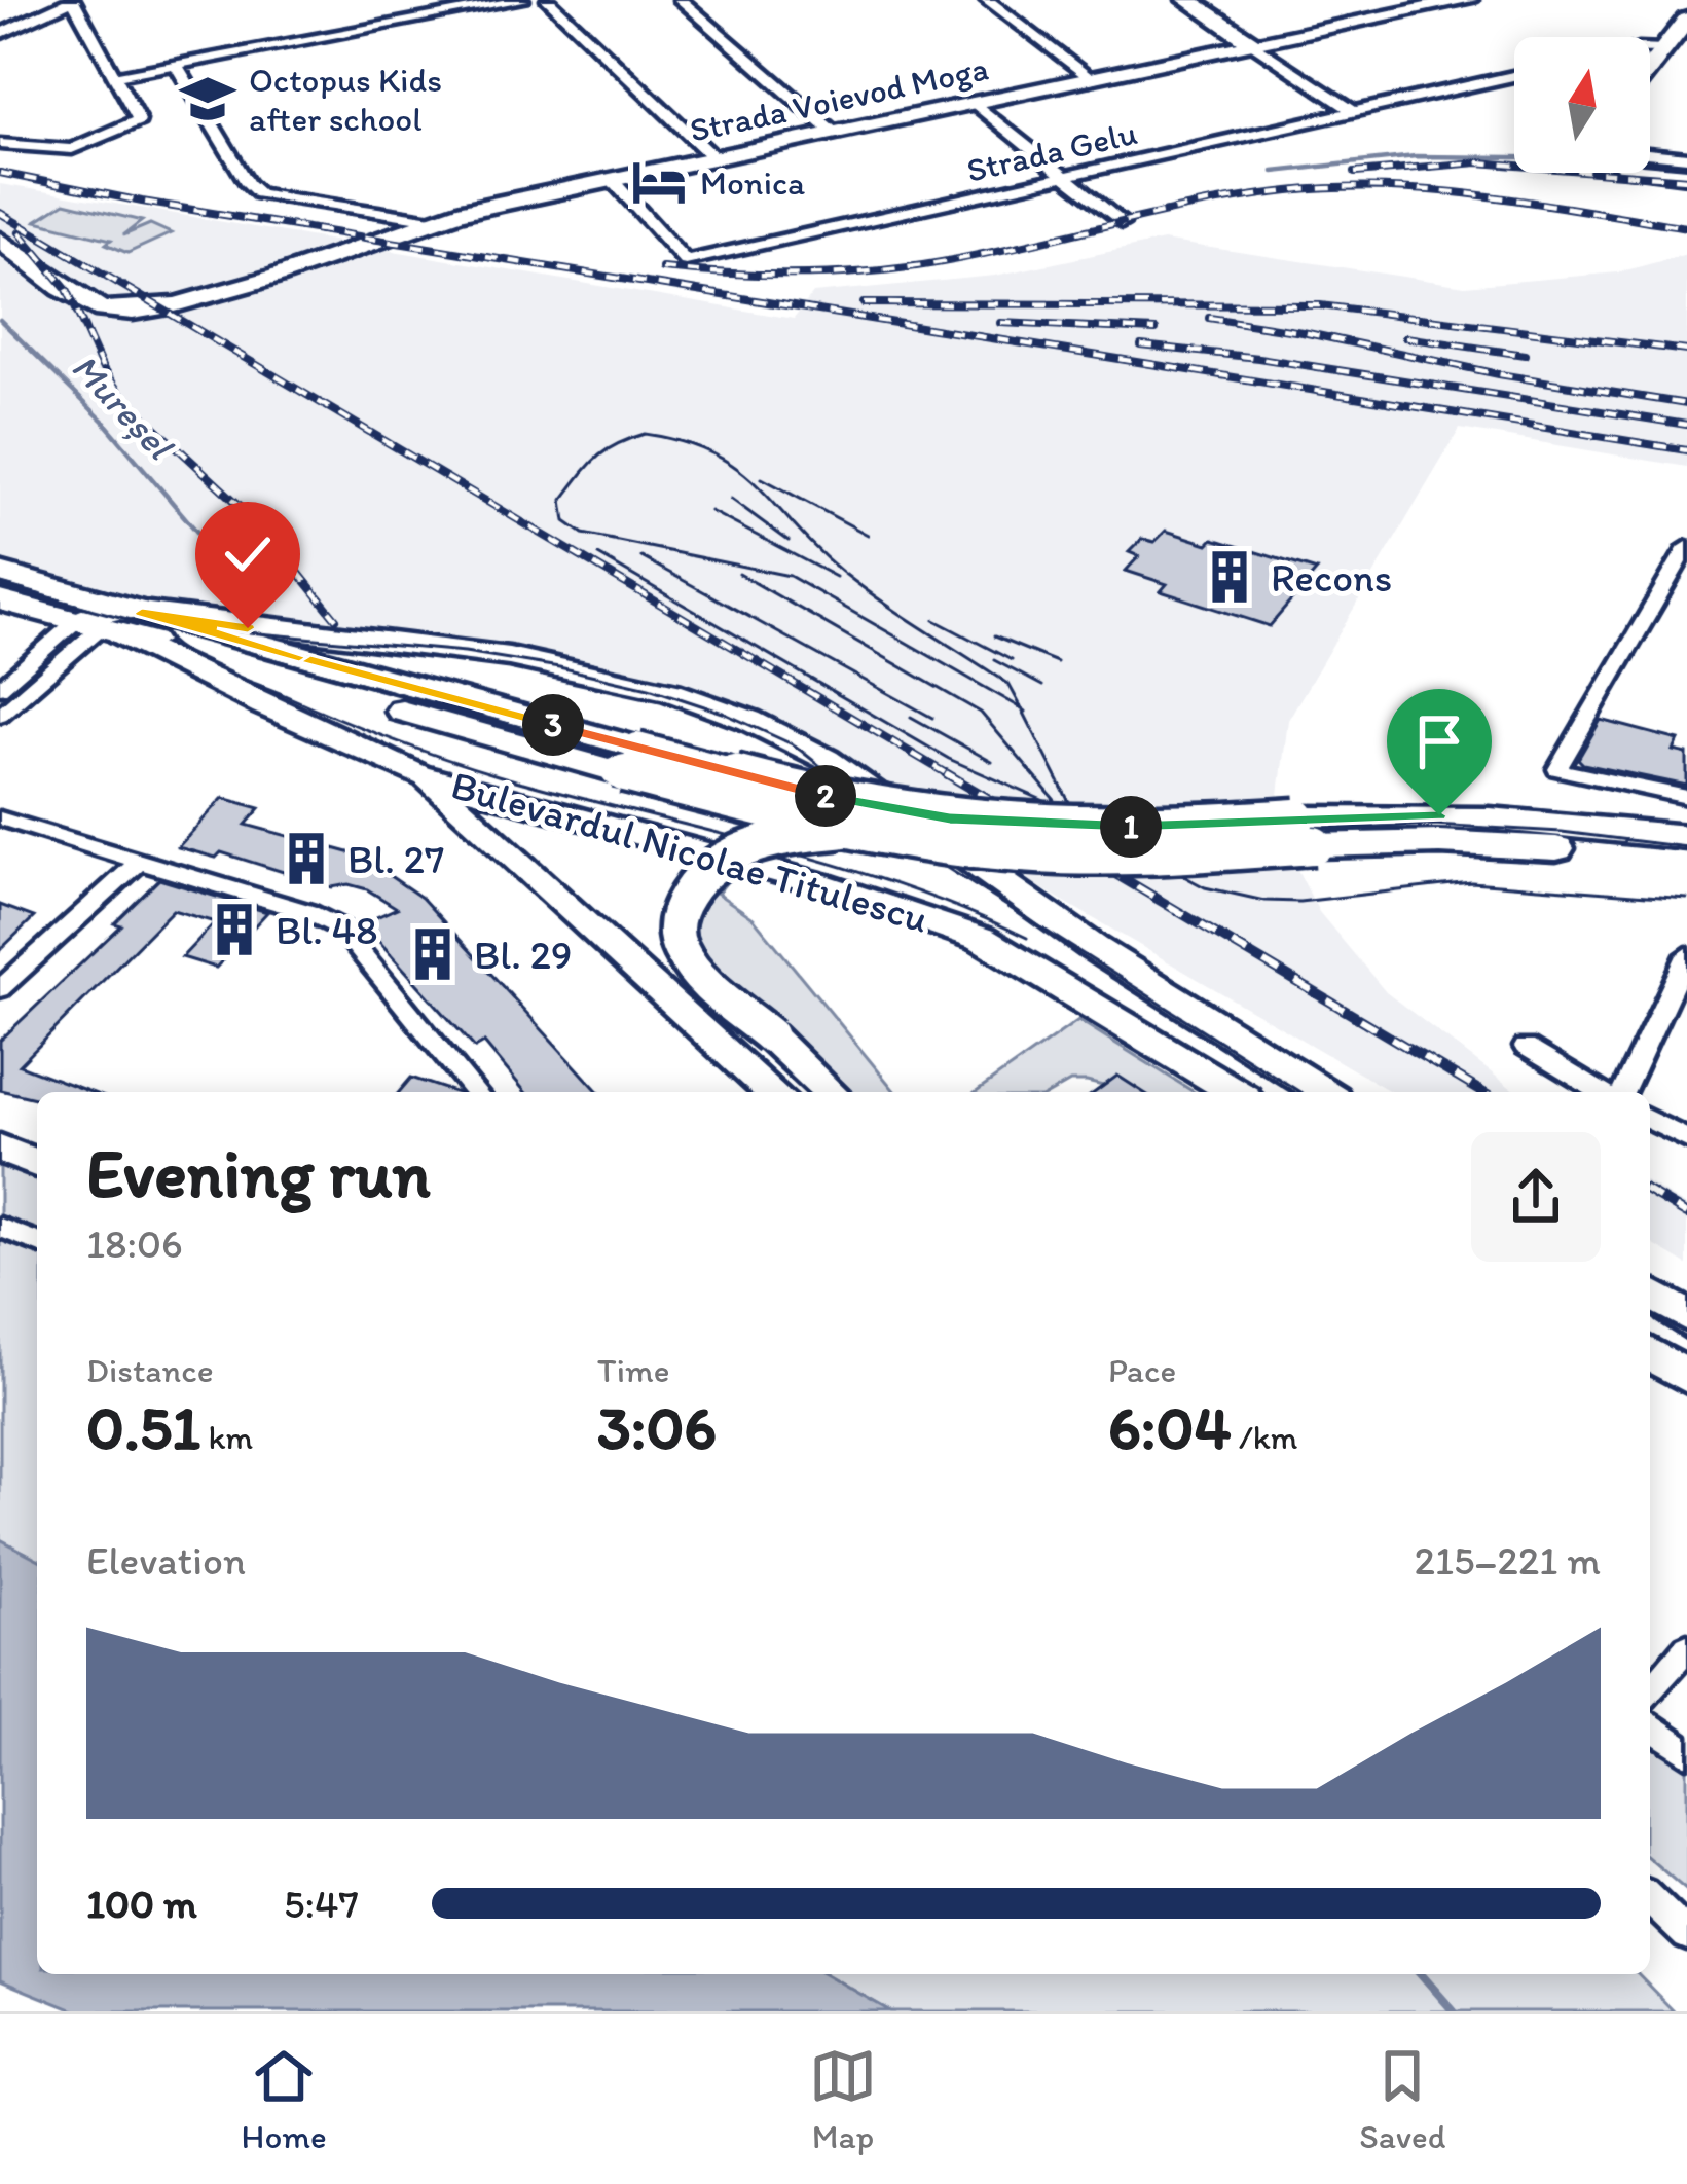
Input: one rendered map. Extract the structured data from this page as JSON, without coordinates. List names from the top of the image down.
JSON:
{
  "streets": {
    "street": ["Strada Voievod Moga", "Strada Gelu", "Bulevardul Nicolae Titulescu"]
  },
  "crossings": [
    ["Strada Voievod Moga", "Strada Gelu"]
  ],
  "water": ["Mureșel"],
  "places": {
    "school or university": ["Octopus Kids after school"],
    "hotel": ["Monica"],
    "building": [
      "Recons",
      "Bl. 27",
      "Bl. 48",
      "Bl. 29"
    ]
  },
  "north": "top",
  "page": {
    "pins": ["3", "2", "1"],
    "heading": ["Evening run", "18:06"],
    "stats": [
      ["Distance", "0.51 km"],
      ["Time", "3:06"],
      ["Pace", "6:04 /km"]
    ],
    "chart": ["Elevation", "215–221 m"],
    "list": [
      {
        "name": "100 m",
        "note": "5:47"
      }
    ],
    "tabs": ["Home", "Map", "Saved"]
  }
}
